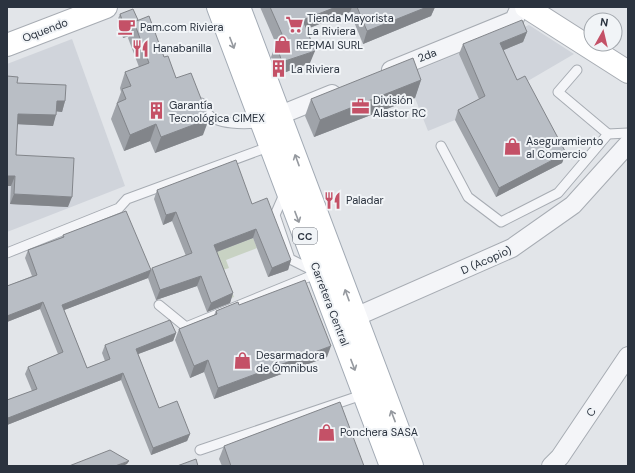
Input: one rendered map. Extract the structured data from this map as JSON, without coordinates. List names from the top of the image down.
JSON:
{
  "streets": {
    "main road": ["Oquendo", "CC", "Carretera Central"],
    "street": ["2da", "D (Acopio)", "C"]
  },
  "crossings": [
    ["D (Acopio)", "Carretera Central"]
  ],
  "places": {
    "supermarket": ["Tienda Mayorista La Riviera"],
    "cafe": ["Pam.com Riviera"],
    "shop": [
      "REPMAI SURL",
      "Aseguramiento al Comercio",
      "Desarmadora de Ómnibus",
      "Ponchera SASA"
    ],
    "restaurant": ["Hanabanilla", "Paladar"],
    "building": ["La Riviera", "Garantía Tecnológica CIMEX"],
    "office": ["División Alastor RC"]
  },
  "north": "top"
}
